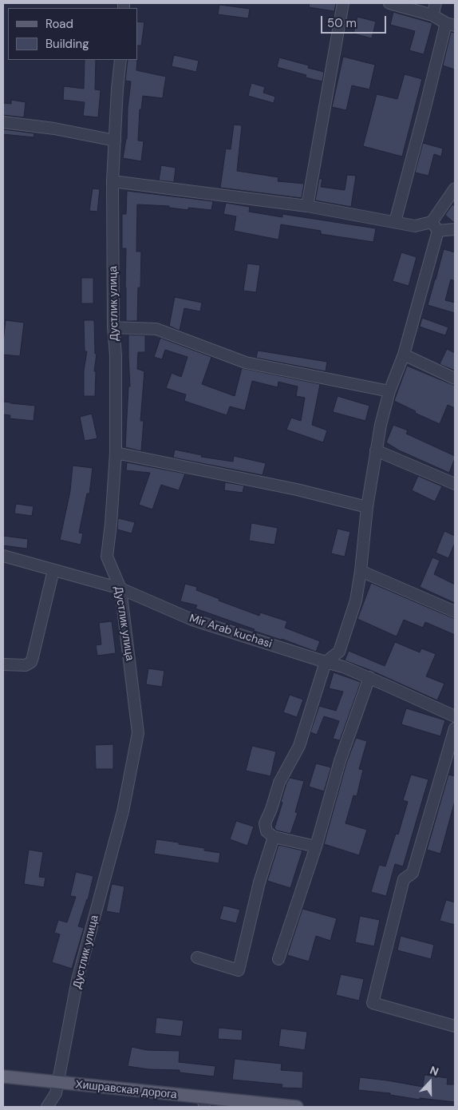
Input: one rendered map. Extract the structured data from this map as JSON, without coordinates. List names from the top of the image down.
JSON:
{
  "streets": {
    "main road": ["Хишравская дорога"],
    "street": ["Дустлик улица", "Mir Arab kuchasi"]
  },
  "crossings": [
    ["Дустлик улица", "Mir Arab kuchasi"],
    ["Дустлик улица", "Хишравская дорога"]
  ],
  "legend": ["Road", "Building"],
  "scale_bar": "50 m",
  "north": "top"
}
